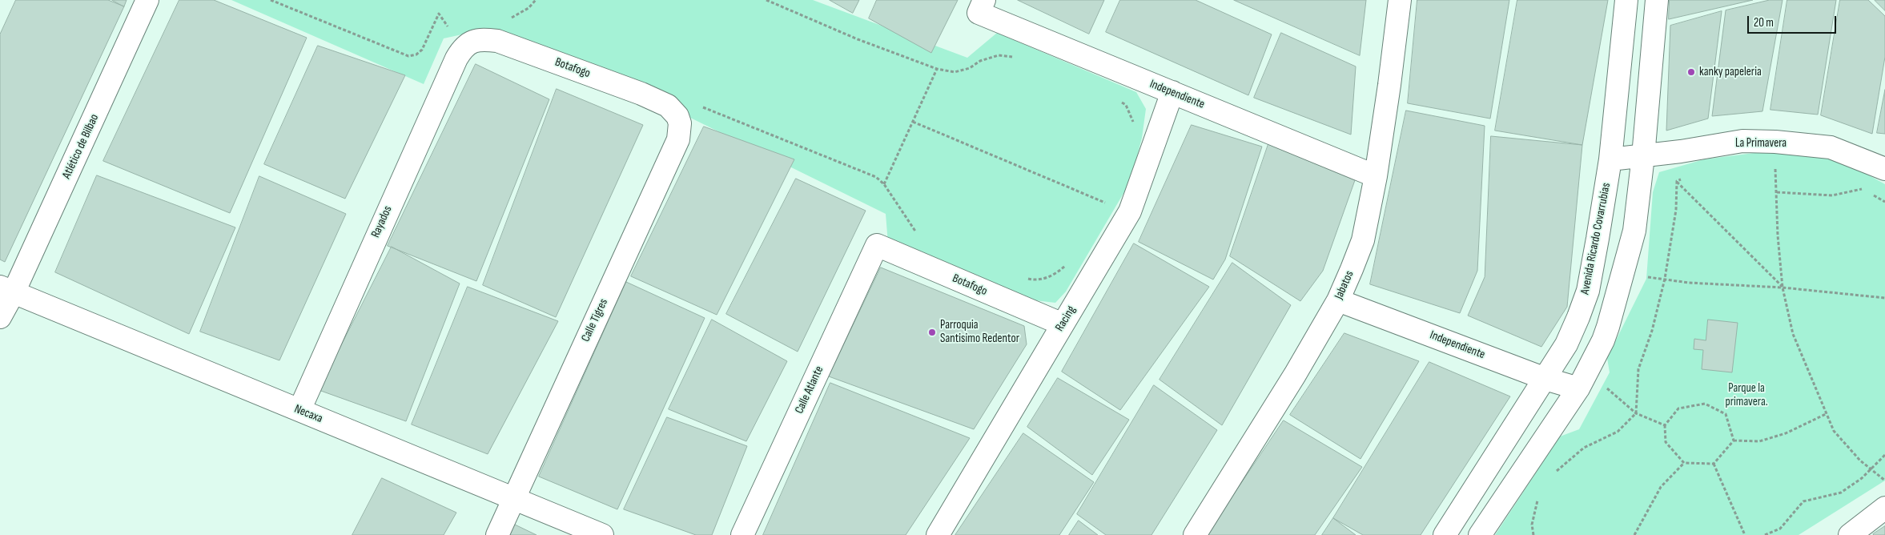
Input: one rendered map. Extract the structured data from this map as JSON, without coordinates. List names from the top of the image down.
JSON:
{
  "streets": {
    "street": [
      "Botafogo",
      "Independiente",
      "La Primavera",
      "Atlético de Bilbao",
      "Rayados",
      "Avenida Ricardo Covarrubias",
      "Jabatos",
      "Racing",
      "Calle Tigres",
      "Calle Atlante",
      "Necaxa"
    ]
  },
  "crossings": [
    ["Botafogo", "Rayados"],
    ["Botafogo", "Racing"],
    ["Botafogo", "Calle Tigres"],
    ["Botafogo", "Calle Atlante"],
    ["Independiente", "Avenida Ricardo Covarrubias"],
    ["Independiente", "Jabatos"],
    ["Independiente", "Racing"],
    ["La Primavera", "Avenida Ricardo Covarrubias"],
    ["Atlético de Bilbao", "Necaxa"],
    ["Rayados", "Necaxa"],
    ["Calle Tigres", "Necaxa"]
  ],
  "parks": ["Parque la primavera."],
  "places": ["kanky papeleria", "Parroquia Santisimo Redentor"],
  "scale_bar": "20 m"
}
